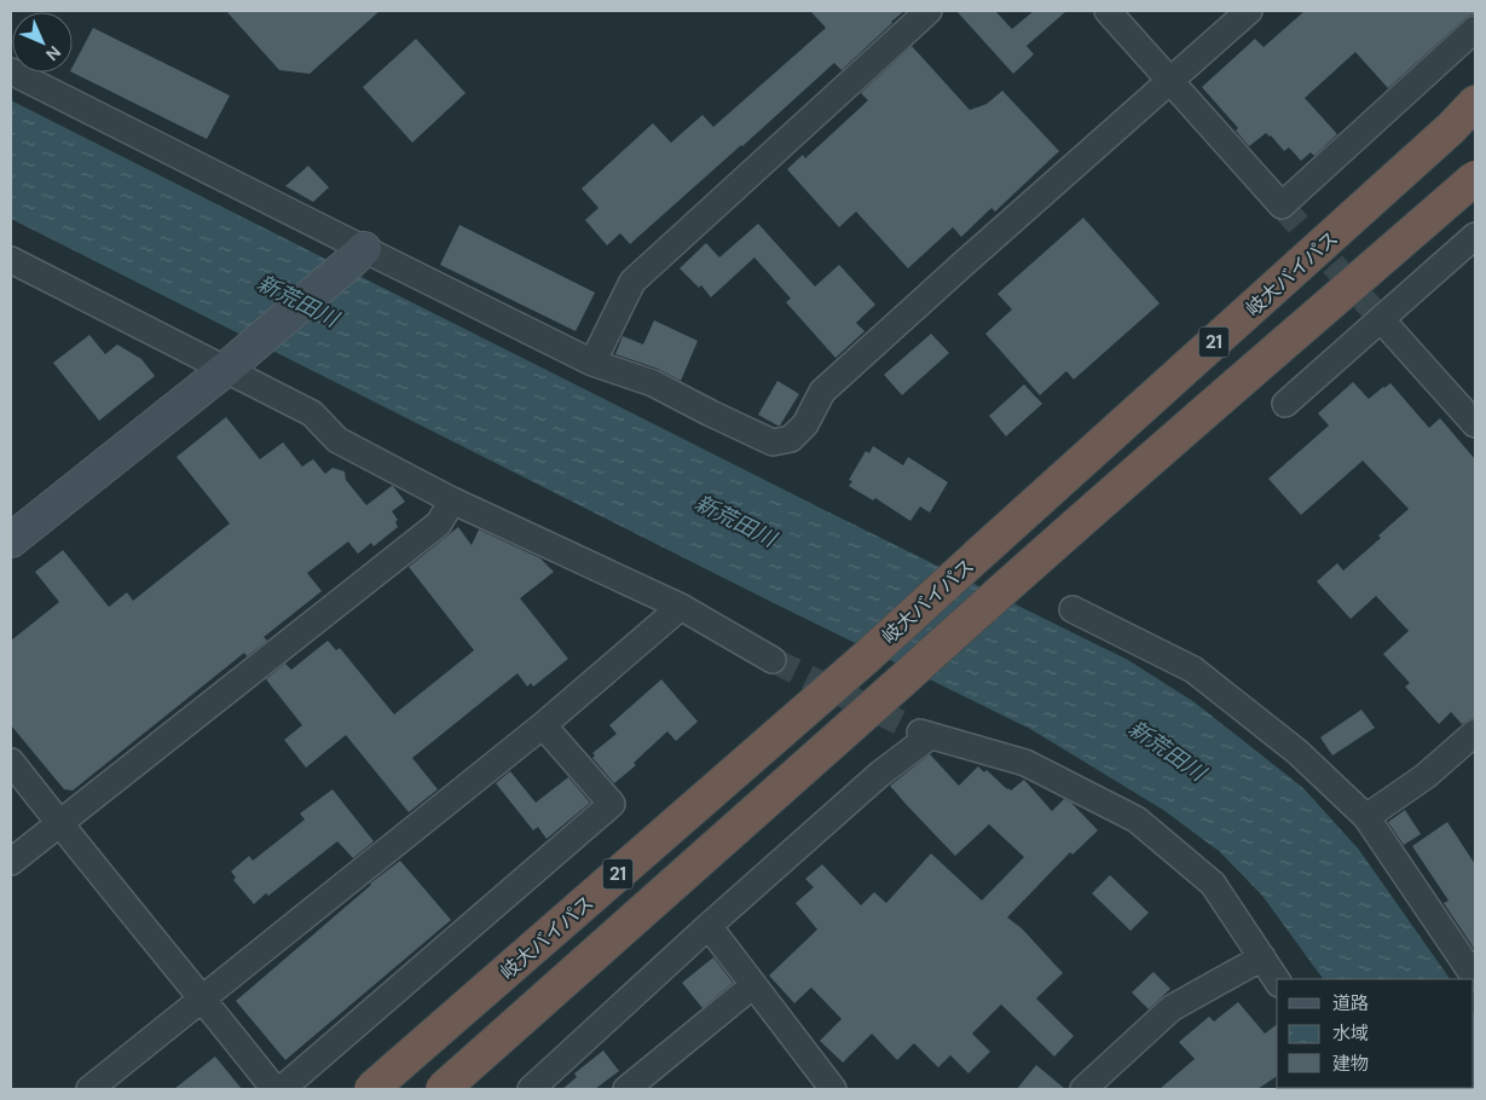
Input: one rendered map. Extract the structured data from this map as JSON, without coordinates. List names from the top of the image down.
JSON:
{
  "streets": {
    "highway": ["岐大バイパス", "21"]
  },
  "water": ["新荒田川"],
  "legend": ["道路", "水域", "建物"],
  "north": "bottom right"
}
